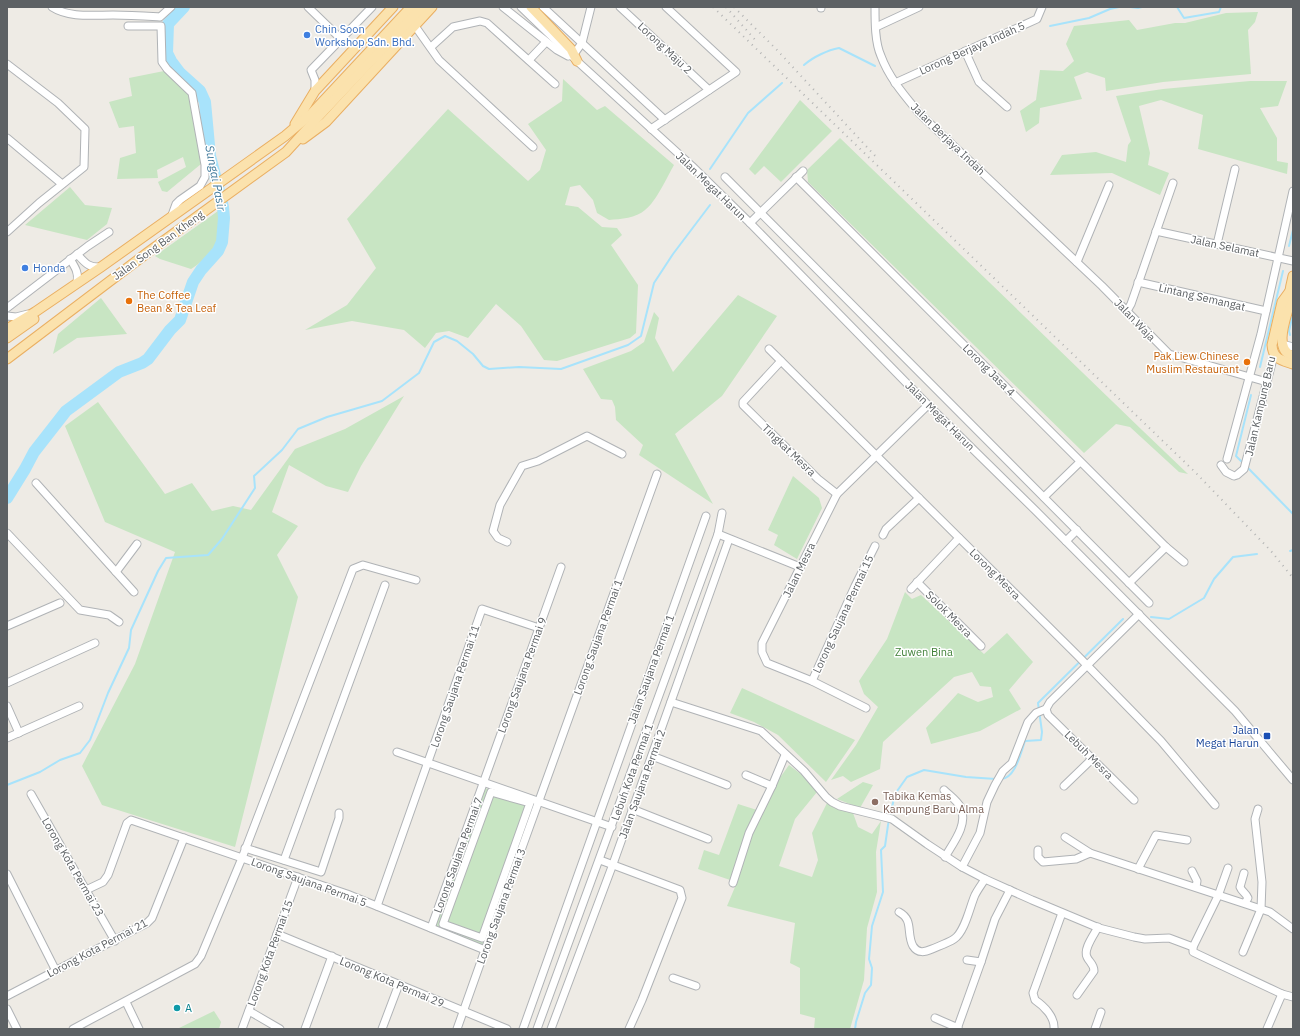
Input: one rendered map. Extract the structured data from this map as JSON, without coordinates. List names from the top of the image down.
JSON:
{
  "streets": {
    "main road": ["Jalan Song Ban Kheng", "Jalan Kampung Baru"],
    "street": [
      "Lorong Maju 2",
      "Lorong Berjaya Indah 5",
      "Jalan Berjaya Indah",
      "Jalan Megat Harun",
      "Jalan Selamat",
      "Lintang Semangat",
      "Jalan Waja",
      "Lorong Jasa 4",
      "Tingkat Mesra",
      "Jalan Mesra",
      "Lorong Mesra",
      "Lorong Saujana Permai 15",
      "Solok Mesra",
      "Lorong Saujana Permai 1",
      "Jalan Saujana Permai 1",
      "Lorong Saujana Permai 9",
      "Lorong Saujana Permai 11",
      "Lebuh Mesra",
      "Lebuh Kota Permai 1",
      "Jalan Saujana Permai 2",
      "Lorong Saujana Permai 7",
      "Lorong Kota Permai 23",
      "Lorong Saujana Permai 5",
      "Lorong Saujana Permai 3",
      "Lorong Kota Permai 21",
      "Lorong Kota Permai 15",
      "Lorong Kota Permai 29"
    ]
  },
  "crossings": [
    ["Lorong Berjaya Indah 5", "Jalan Berjaya Indah"],
    ["Jalan Berjaya Indah", "Jalan Waja"],
    ["Jalan Megat Harun", "Jalan Mesra"],
    ["Jalan Waja", "Jalan Kampung Baru"],
    ["Tingkat Mesra", "Jalan Mesra"],
    ["Tingkat Mesra", "Lorong Mesra"],
    ["Jalan Mesra", "Lorong Mesra"],
    ["Jalan Mesra", "Lorong Saujana Permai 15"],
    ["Lorong Mesra", "Solok Mesra"],
    ["Lorong Saujana Permai 1", "Lorong Saujana Permai 3"],
    ["Jalan Saujana Permai 1", "Lebuh Kota Permai 1"],
    ["Lorong Saujana Permai 9", "Lorong Saujana Permai 11"],
    ["Lorong Saujana Permai 9", "Lorong Saujana Permai 7"],
    ["Lorong Saujana Permai 11", "Lorong Saujana Permai 5"],
    ["Lorong Saujana Permai 7", "Lorong Saujana Permai 5"],
    ["Lorong Kota Permai 23", "Lorong Saujana Permai 5"],
    ["Lorong Kota Permai 23", "Lorong Kota Permai 21"],
    ["Lorong Saujana Permai 5", "Lorong Saujana Permai 3"],
    ["Lorong Saujana Permai 5", "Lorong Kota Permai 21"],
    ["Lorong Saujana Permai 5", "Lorong Kota Permai 15"],
    ["Lorong Saujana Permai 3", "Lorong Kota Permai 29"],
    ["Lorong Kota Permai 15", "Lorong Kota Permai 29"]
  ],
  "water": ["Sungai Pasir"],
  "parks": ["Zuwen Bina"],
  "places": {
    "other": [
      "Chin Soon Workshop Sdn. Bhd.",
      "Honda",
      "The Coffee Bean & Tea Leaf",
      "Pak Liew Chinese Muslim Restaurant",
      "Tabika Kemas Kampung Baru Alma",
      "A"
    ],
    "transit": ["Jalan Megat Harun"]
  }
}
